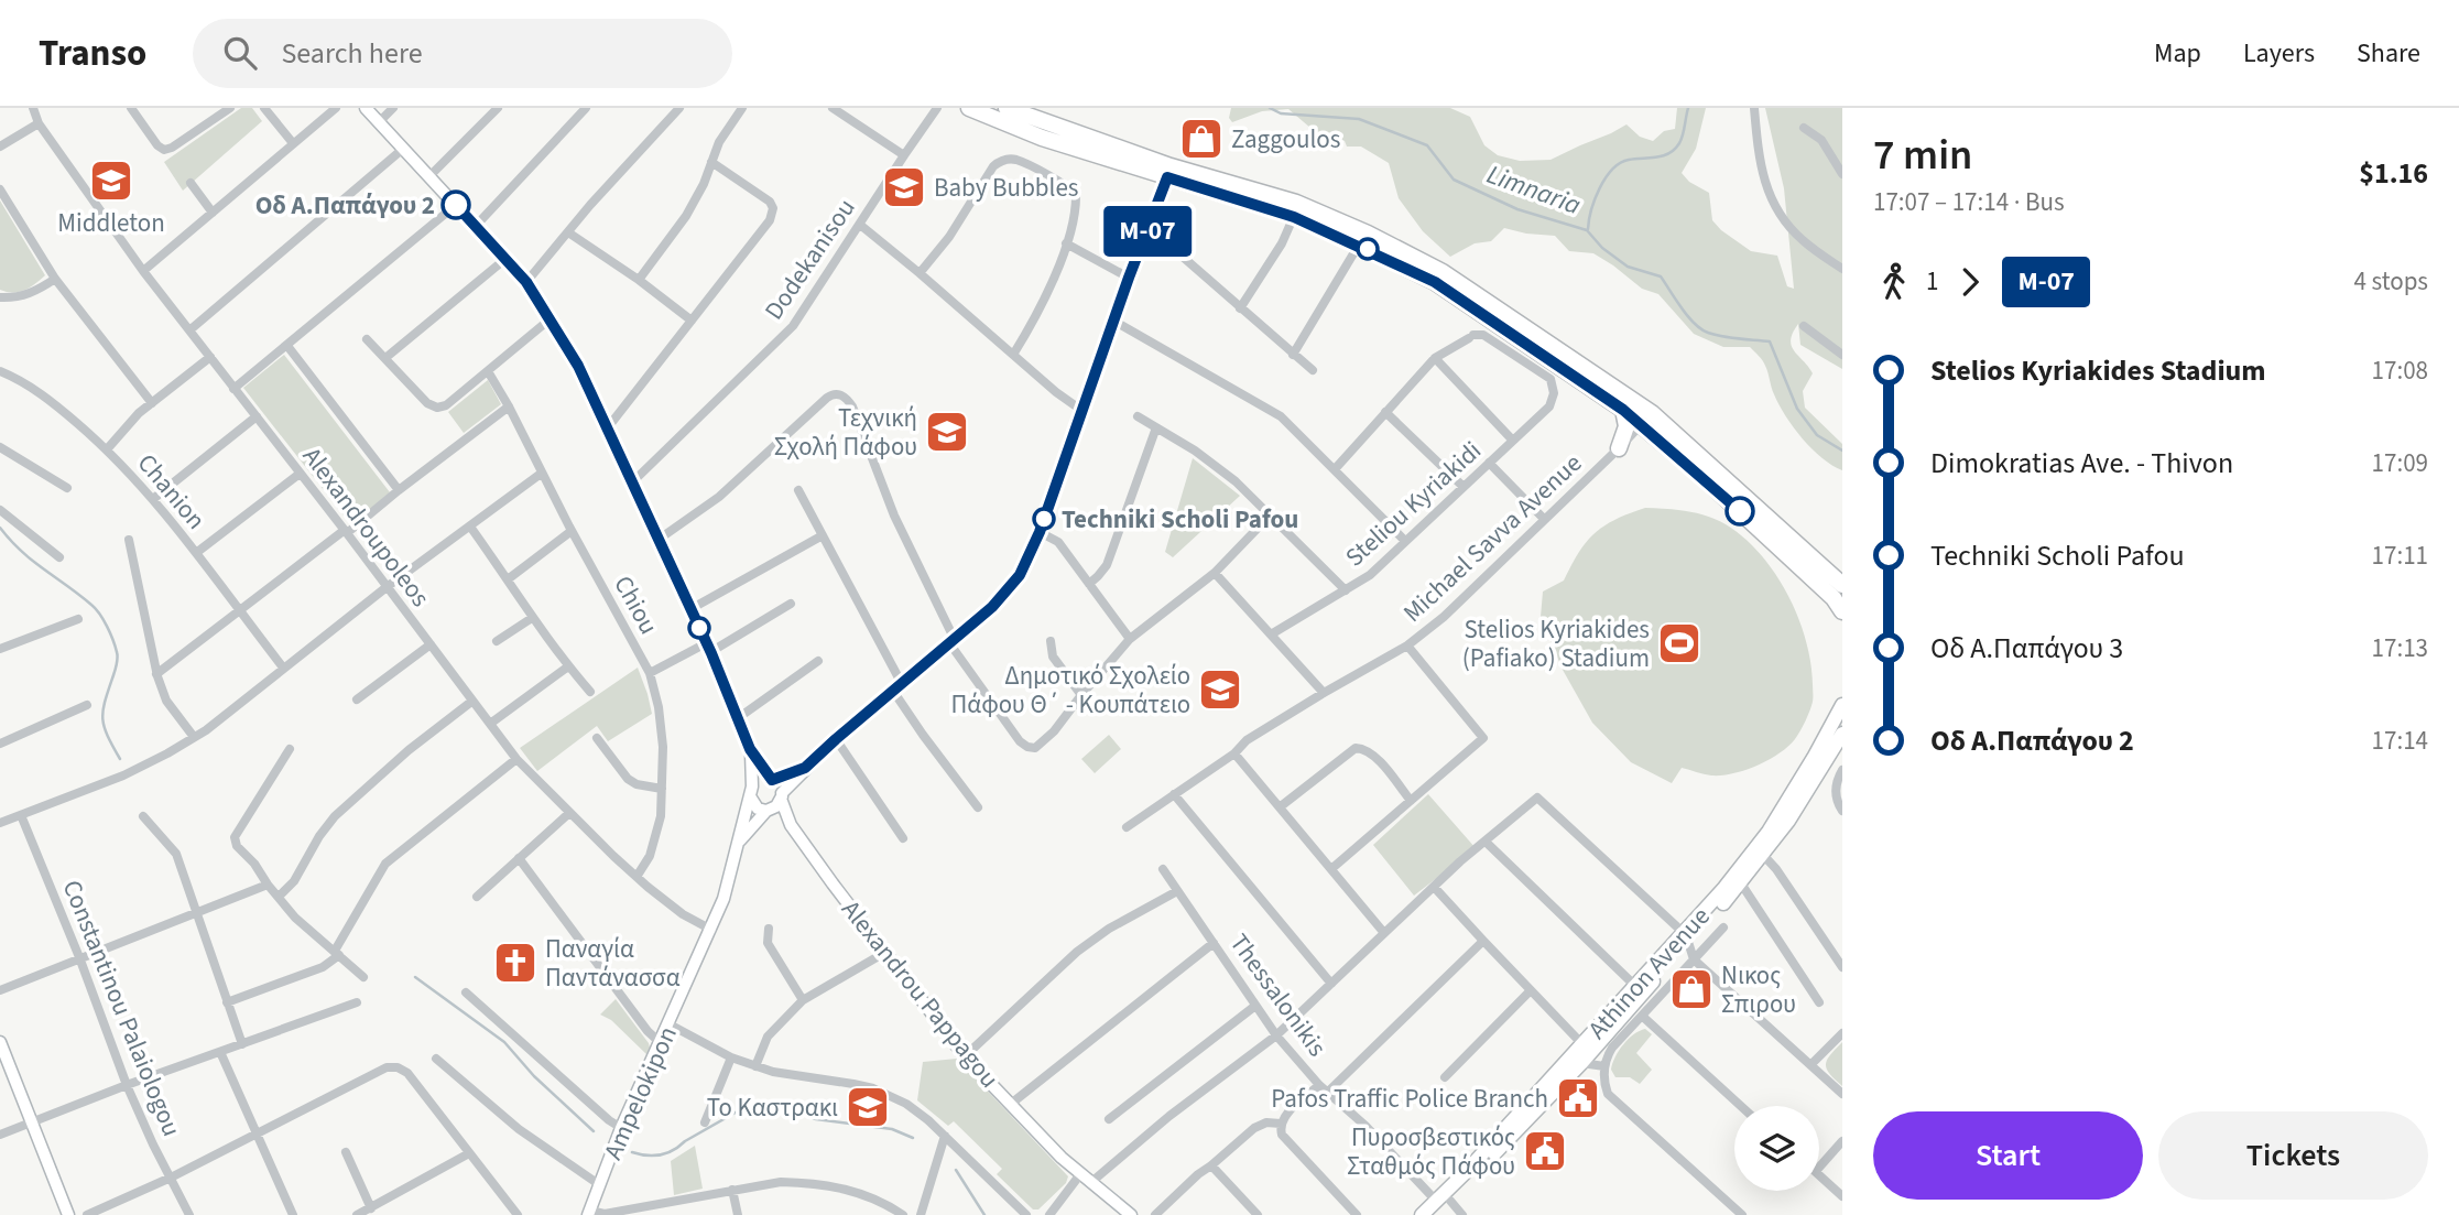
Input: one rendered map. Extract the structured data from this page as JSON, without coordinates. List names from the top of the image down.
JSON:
{
  "streets": {
    "main road": ["Athinon Avenue"],
    "street": [
      "Dodekanisou",
      "Chanion",
      "Steliou Kyriakidi",
      "Alexandroupoleos",
      "Michael Savva Avenue",
      "Chiou",
      "Alexandrou Pappagou",
      "Thessalonikis",
      "Constantinou Palaiologou",
      "Ampelokipon"
    ]
  },
  "crossings": [
    ["Alexandroupoleos", "Chiou"],
    ["Alexandroupoleos", "Ampelokipon"],
    ["Athinon Avenue", "Thessalonikis"],
    ["Alexandrou Pappagou", "Ampelokipon"]
  ],
  "water": ["Limnaria"],
  "places": {
    "shop": ["Zaggoulos", "Νικος Σπιρου"],
    "school or university": [
      "Middleton",
      "Baby Bubbles",
      "Τεχνική Σχολή Πάφου",
      "Δημοτικό Σχολείο Πάφου Θ΄ - Κουπάτειο",
      "Το Καστρακι"
    ],
    "other": ["Οδ Α.Παπάγου 2", "Techniki Scholi Pafou"],
    "sports": ["Stelios Kyriakides (Pafiako) Stadium"],
    "church": ["Παναγία Παντάνασσα"],
    "public building": ["Pafos Traffic Police Branch", "Πυροσβεστικός Σταθμός Πάφου"]
  },
  "lines": ["bus line M-07"],
  "page": {
    "header": "Transo",
    "search": "Search here",
    "nav": ["Map", "Layers", "Share"],
    "on_map": "M-07",
    "heading": ["7 min", "17:07 – 17:14 · Bus", "$1.16"],
    "legs": ["1", "M-07", "4 stops"],
    "list": [
      {
        "name": "Stelios Kyriakides Stadium",
        "value": "17:08"
      },
      {
        "name": "Dimokratias Ave. - Thivon",
        "value": "17:09"
      },
      {
        "name": "Techniki Scholi Pafou",
        "value": "17:11"
      },
      {
        "name": "Οδ Α.Παπάγου 3",
        "value": "17:13"
      },
      {
        "name": "Οδ Α.Παπάγου 2",
        "value": "17:14"
      }
    ],
    "buttons": ["Start", "Tickets"]
  }
}
